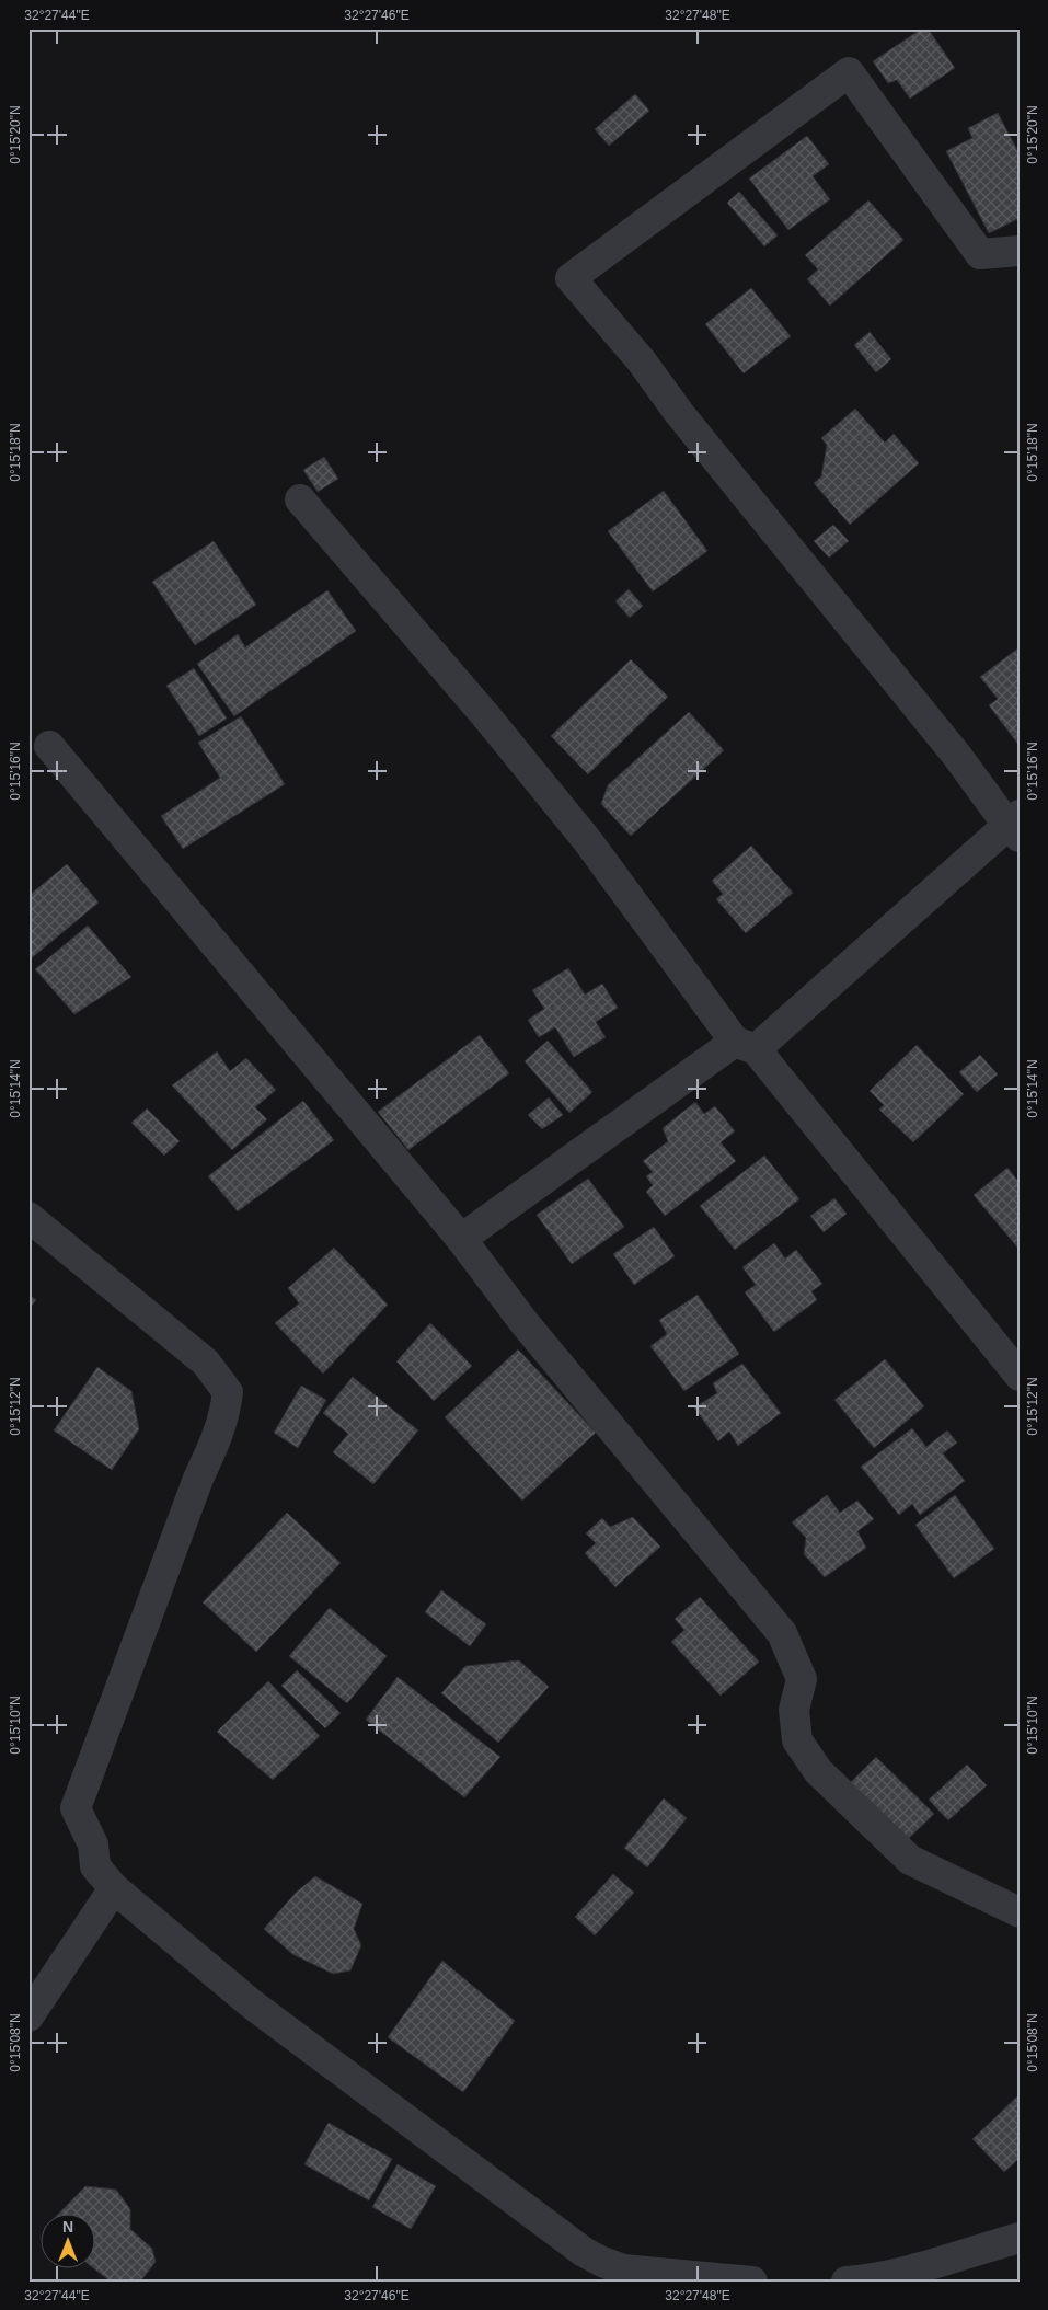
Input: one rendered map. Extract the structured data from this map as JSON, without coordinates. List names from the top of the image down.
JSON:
{
  "north": "top",
  "coordinates": [
    "32°27'44\"E",
    "32°27'46\"E",
    "32°27'48\"E",
    "0°15'20\"N",
    "0°15'18\"N",
    "0°15'16\"N",
    "0°15'14\"N",
    "0°15'12\"N",
    "0°15'10\"N",
    "0°15'08\"N"
  ]
}
